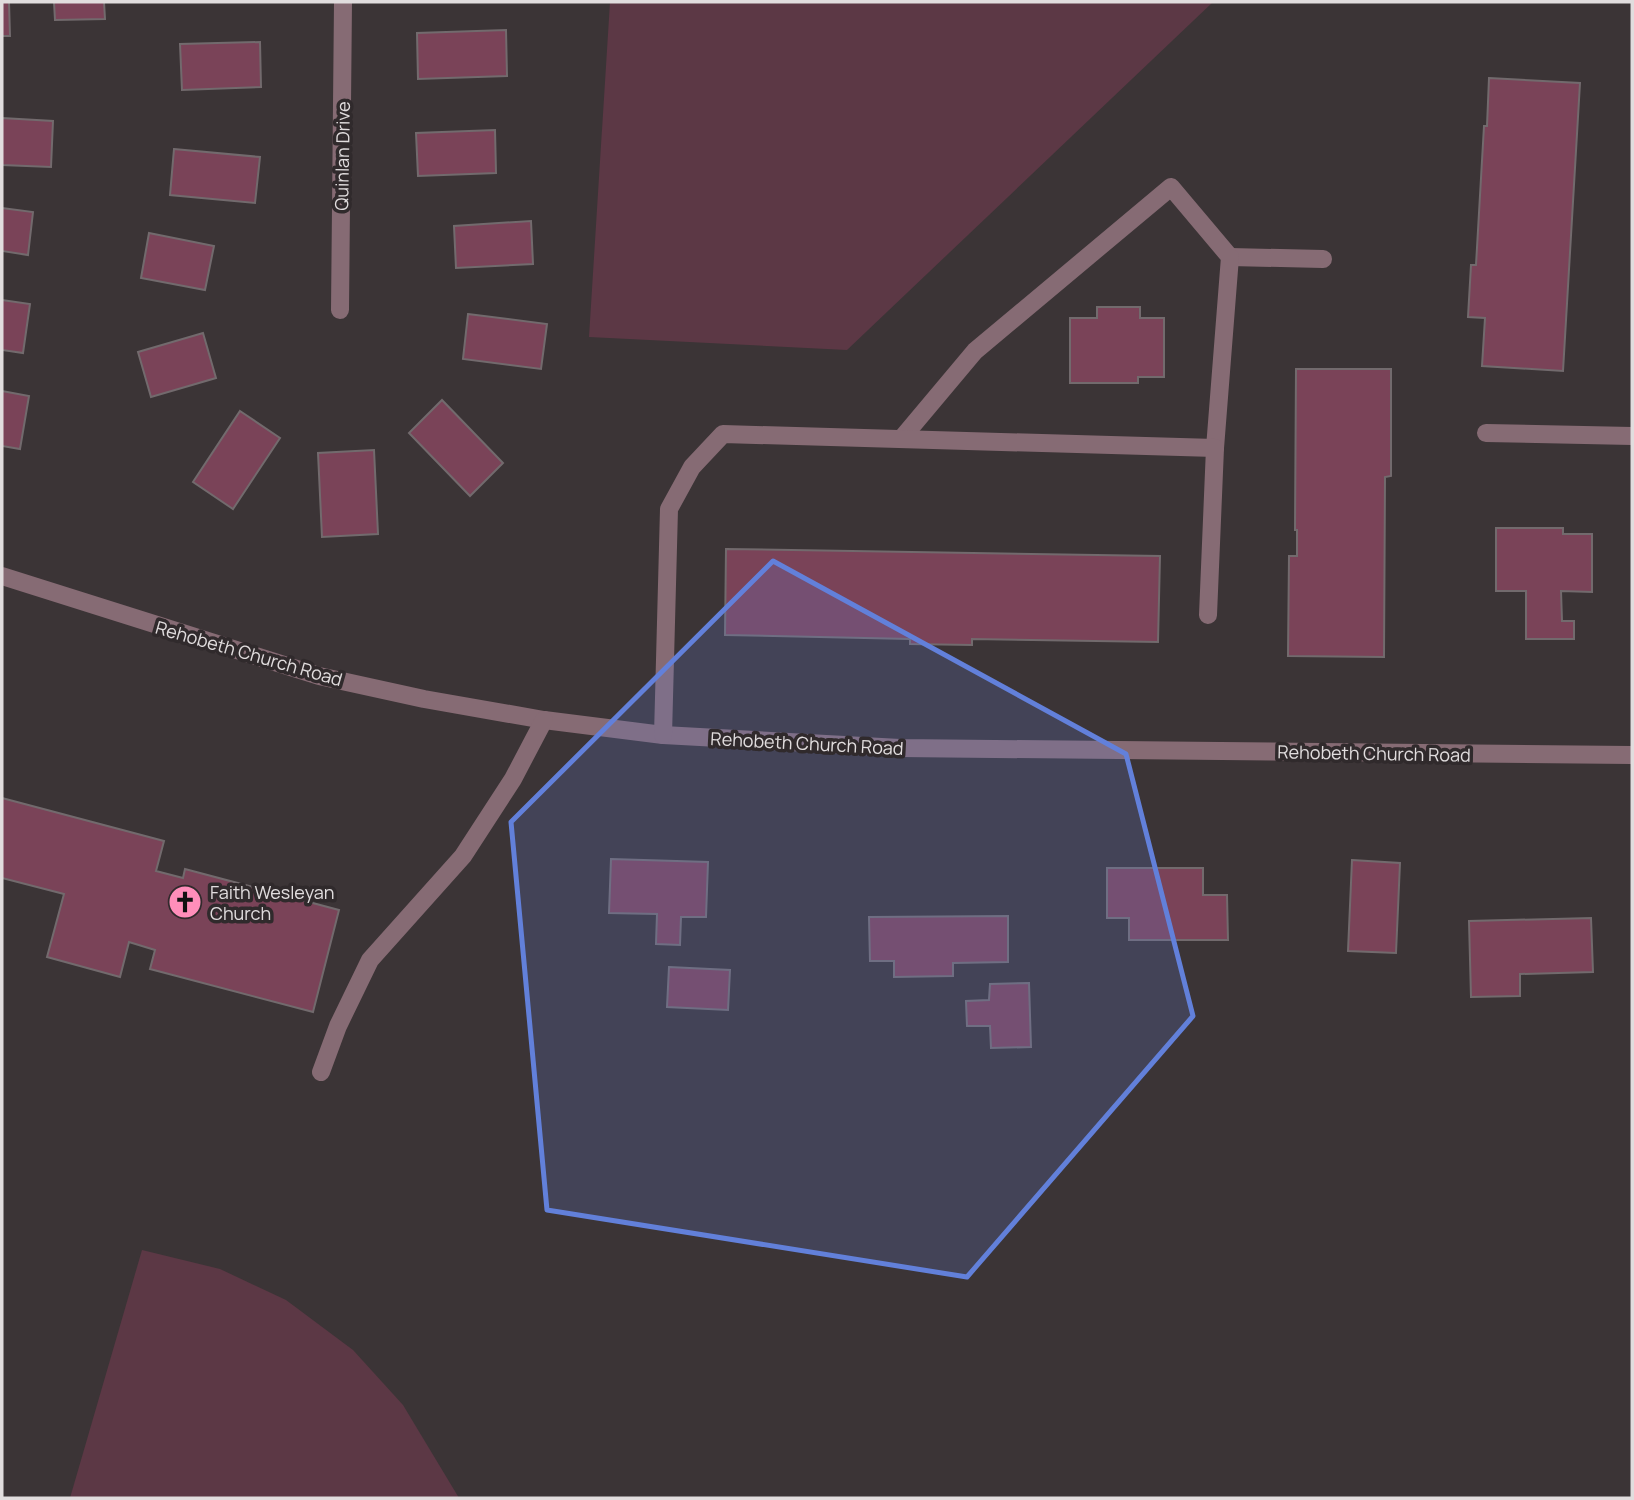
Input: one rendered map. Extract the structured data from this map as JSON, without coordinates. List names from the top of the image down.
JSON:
{
  "streets": {
    "street": ["Quinlan Drive", "Rehobeth Church Road"]
  },
  "places": {
    "church": ["Faith Wesleyan Church"]
  }
}
